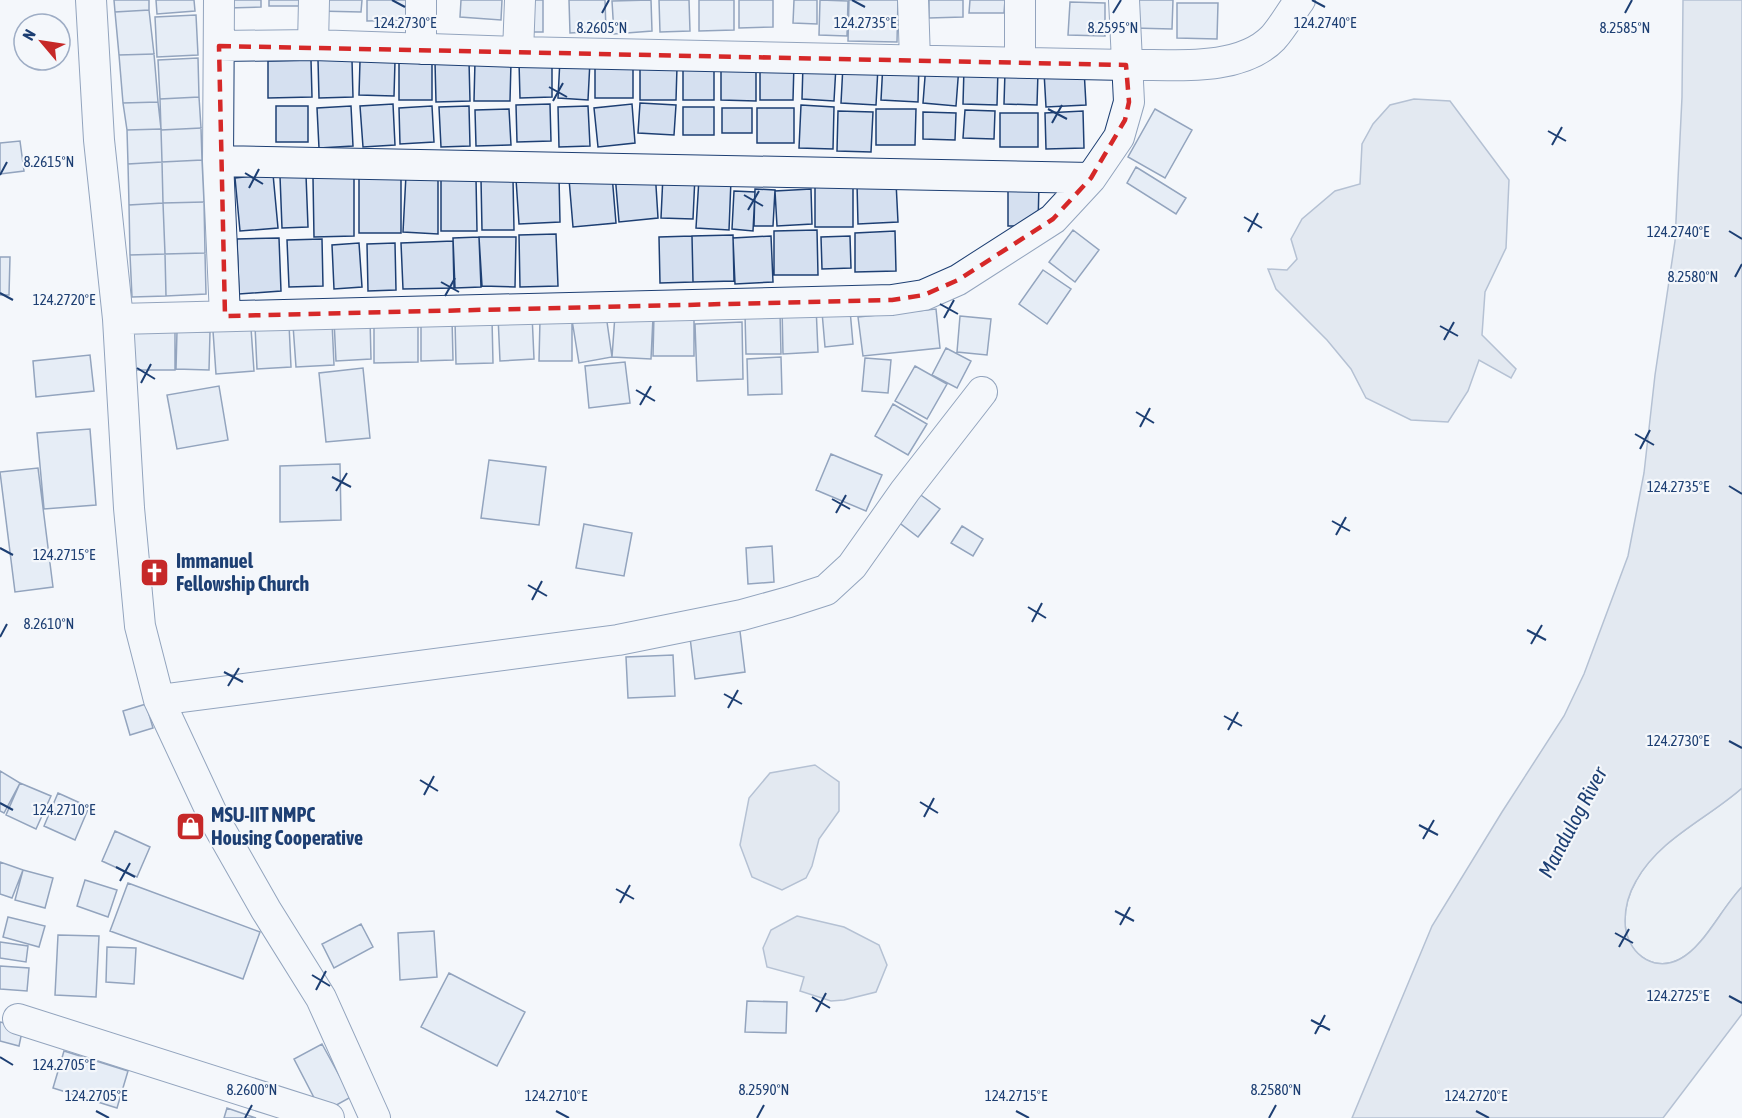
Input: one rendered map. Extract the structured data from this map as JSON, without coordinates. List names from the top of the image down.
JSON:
{
  "water": ["Mandulog River"],
  "places": {
    "church": ["Immanuel Fellowship Church"],
    "shop": ["MSU-IIT NMPC Housing Cooperative"]
  },
  "north": "top left",
  "coordinates": [
    "124.2740°E",
    "124.2730°E",
    "124.2735°E",
    "8.2605°N",
    "8.2595°N",
    "8.2585°N",
    "8.2615°N",
    "8.2580°N",
    "124.2720°E",
    "124.2715°E",
    "8.2610°N",
    "124.2710°E",
    "124.2725°E",
    "124.2705°E",
    "8.2600°N",
    "8.2590°N"
  ]
}
